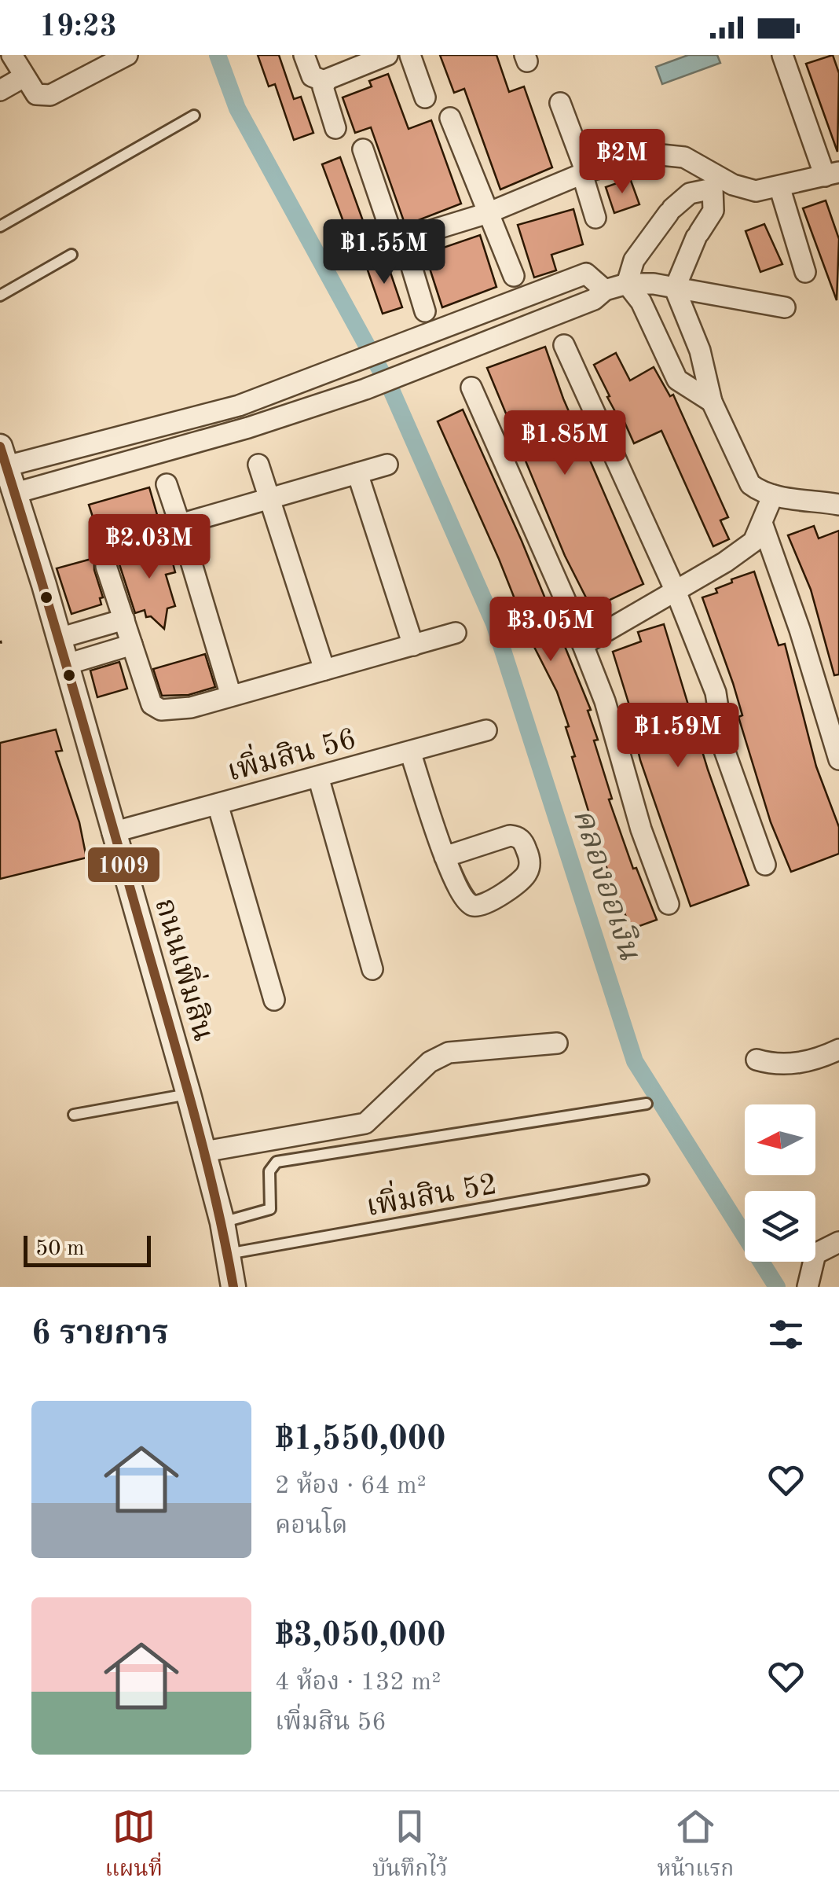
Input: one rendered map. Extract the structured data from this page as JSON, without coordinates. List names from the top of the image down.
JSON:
{
  "streets": {
    "street": ["เพิ่มสิน 56", "ถนนเพิ่มสิน"],
    "lane": ["เพิ่มสิน 52"]
  },
  "crossings": [
    ["เพิ่มสิน 56", "ถนนเพิ่มสิน"],
    ["ถนนเพิ่มสิน", "เพิ่มสิน 52"]
  ],
  "water": ["คลองออเงิน"],
  "lines": ["transit line 1009"],
  "scale_bar": "50 m",
  "north": "left",
  "page": {
    "status": "19:23",
    "price": [
      "฿2M",
      "฿1.55M",
      "฿1.85M",
      "฿2.03M",
      "฿3.05M",
      "฿1.59M"
    ],
    "scale": "50 m",
    "heading": "6 รายการ",
    "list": [
      {
        "name": "฿1,550,000",
        "note": "2 ห้อง · 64 m² · คอนโด"
      },
      {
        "name": "฿3,050,000",
        "note": "4 ห้อง · 132 m² · เพิ่มสิน 56"
      }
    ],
    "tabs": ["แผนที่", "บันทึกไว้", "หน้าแรก"]
  }
}
